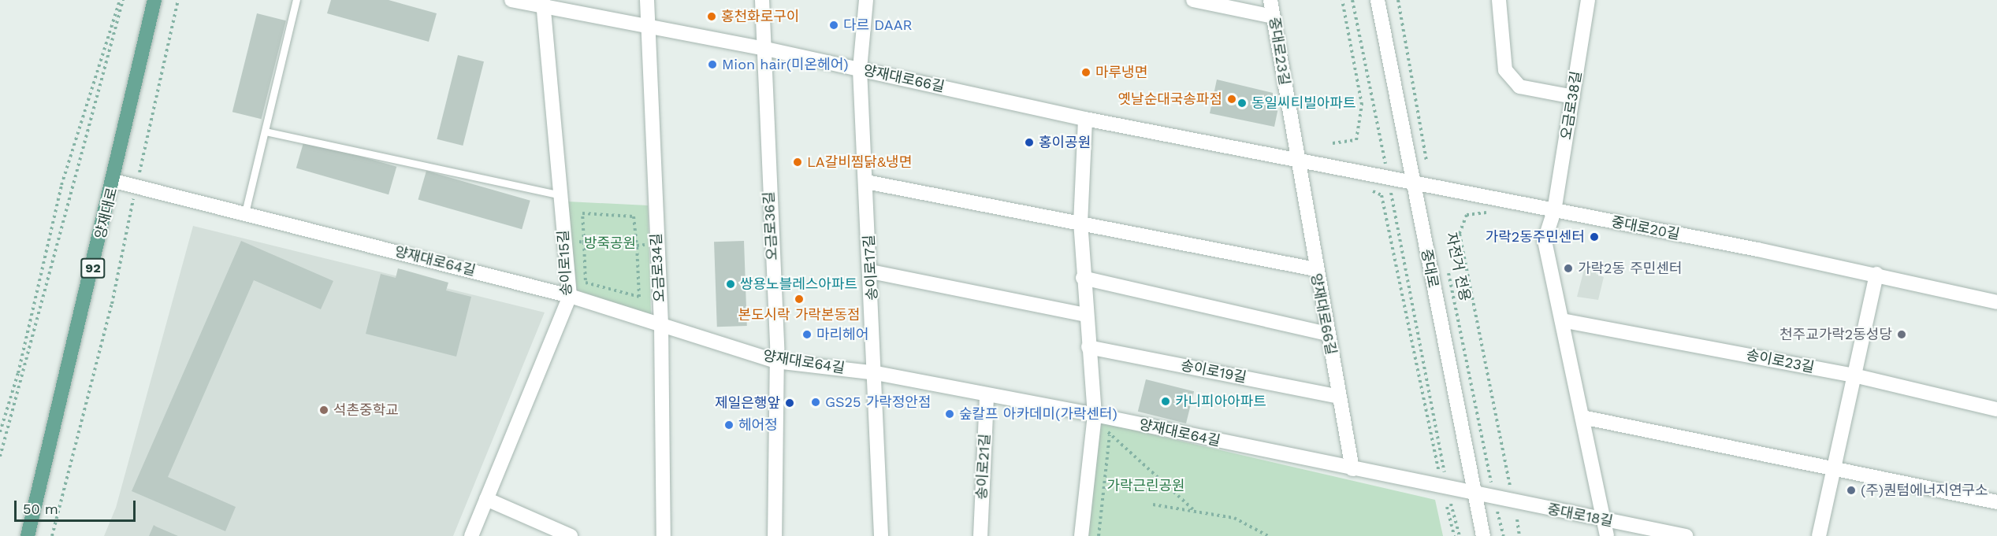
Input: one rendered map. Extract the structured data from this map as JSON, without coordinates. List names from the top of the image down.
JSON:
{
  "streets": {
    "main road": ["양재대로", "92"],
    "street": [
      "중대로23길",
      "양재대로66길",
      "오금로38길",
      "오금로36길",
      "중대로20길",
      "양재대로64길",
      "송이로15길",
      "오금로34길",
      "송이로17길",
      "중대로",
      "송이로23길",
      "송이로19길",
      "송이로21길",
      "중대로18길"
    ],
    "path": ["자전거 전용"]
  },
  "crossings": [
    ["중대로23길", "양재대로66길"],
    ["양재대로66길", "오금로36길"],
    ["양재대로66길", "중대로20길"],
    ["양재대로66길", "양재대로64길"],
    ["양재대로66길", "송이로15길"],
    ["양재대로66길", "오금로34길"],
    ["양재대로66길", "송이로17길"],
    ["양재대로66길", "중대로"],
    ["양재대로66길", "송이로19길"],
    ["오금로38길", "중대로20길"],
    ["양재대로", "양재대로64길"],
    ["오금로36길", "양재대로64길"],
    ["중대로20길", "중대로"],
    ["양재대로64길", "송이로15길"],
    ["양재대로64길", "오금로34길"],
    ["양재대로64길", "송이로17길"],
    ["양재대로64길", "중대로"],
    ["양재대로64길", "송이로21길"],
    ["양재대로64길", "중대로18길"],
    ["자전거 전용", "중대로18길"],
    ["중대로", "중대로18길"]
  ],
  "parks": ["방죽공원", "가락근린공원"],
  "places": [
    "홍천화로구이",
    "다르 DAAR",
    "Mion hair(미온헤어)",
    "마루냉면",
    "옛날순대국송파점",
    "동일씨티빌아파트",
    "홍이공원",
    "LA갈비찜닭&냉면",
    "가락2동주민센터",
    "가락2동 주민센터",
    "쌍용노블레스아파트",
    "본도시락 가락본동점",
    "마리헤어",
    "천주교가락2동성당",
    "카니피아아파트",
    "GS25 가락정안점",
    "제일은행앞",
    "석촌중학교",
    "숲칼프 아카데미(가락센터)",
    "헤어정",
    "(주)퀀텀에너지연구소"
  ],
  "scale_bar": "50 m"
}
